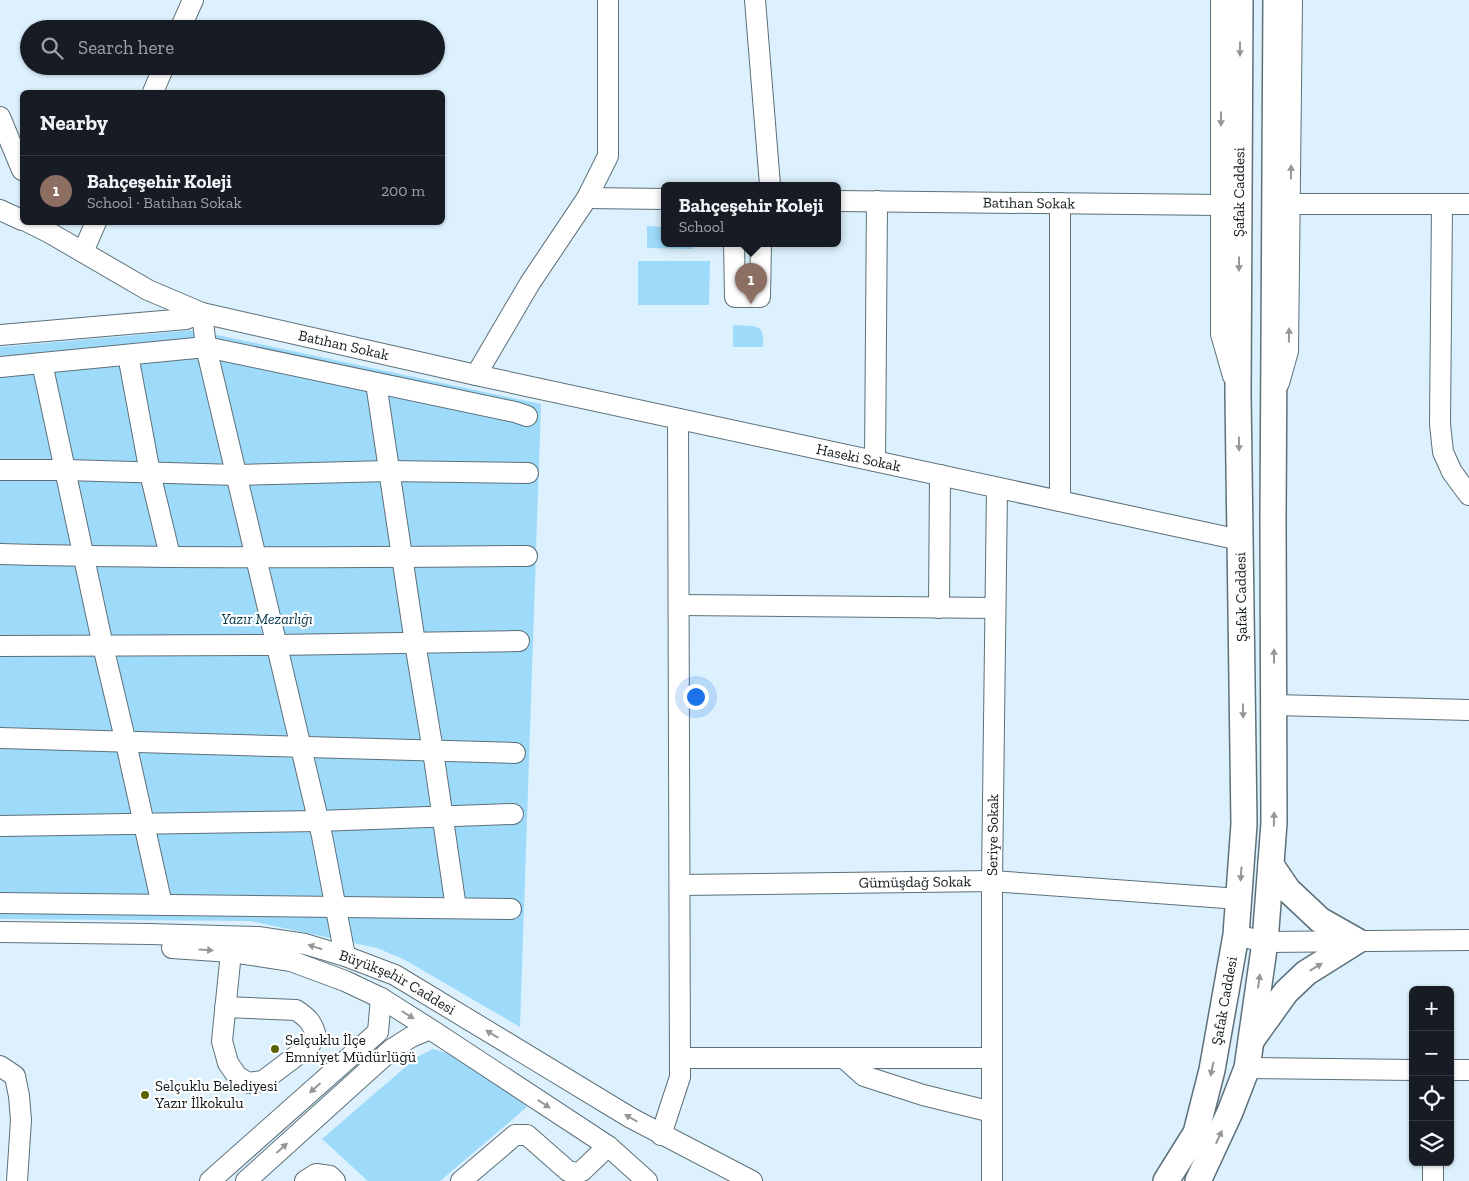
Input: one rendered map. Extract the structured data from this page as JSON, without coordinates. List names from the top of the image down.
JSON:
{
  "streets": {
    "main road": ["Şafak Caddesi"],
    "street": [
      "Batıhan Sokak",
      "Haseki Sokak",
      "Seriye Sokak",
      "Gümüşdağ Sokak",
      "Büyükşehir Caddesi"
    ]
  },
  "crossings": [
    ["Şafak Caddesi", "Haseki Sokak"],
    ["Şafak Caddesi", "Gümüşdağ Sokak"],
    ["Batıhan Sokak", "Haseki Sokak"],
    ["Haseki Sokak", "Seriye Sokak"],
    ["Seriye Sokak", "Gümüşdağ Sokak"]
  ],
  "parks": ["Yazır Mezarlığı"],
  "places": ["Selçuklu İlçe Emniyet Müdürlüğü", "Selçuklu Belediyesi Yazır İlkokulu"],
  "page": {
    "search": "Search here",
    "heading": "Nearby",
    "list": [
      {
        "mark": "1",
        "name": "Bahçeşehir Koleji",
        "note": "School · Batıhan Sokak",
        "value": "200 m"
      }
    ],
    "popup": ["Bahçeşehir Koleji", "School"],
    "pins": "1",
    "map_buttons": ["+", "−"]
  }
}
